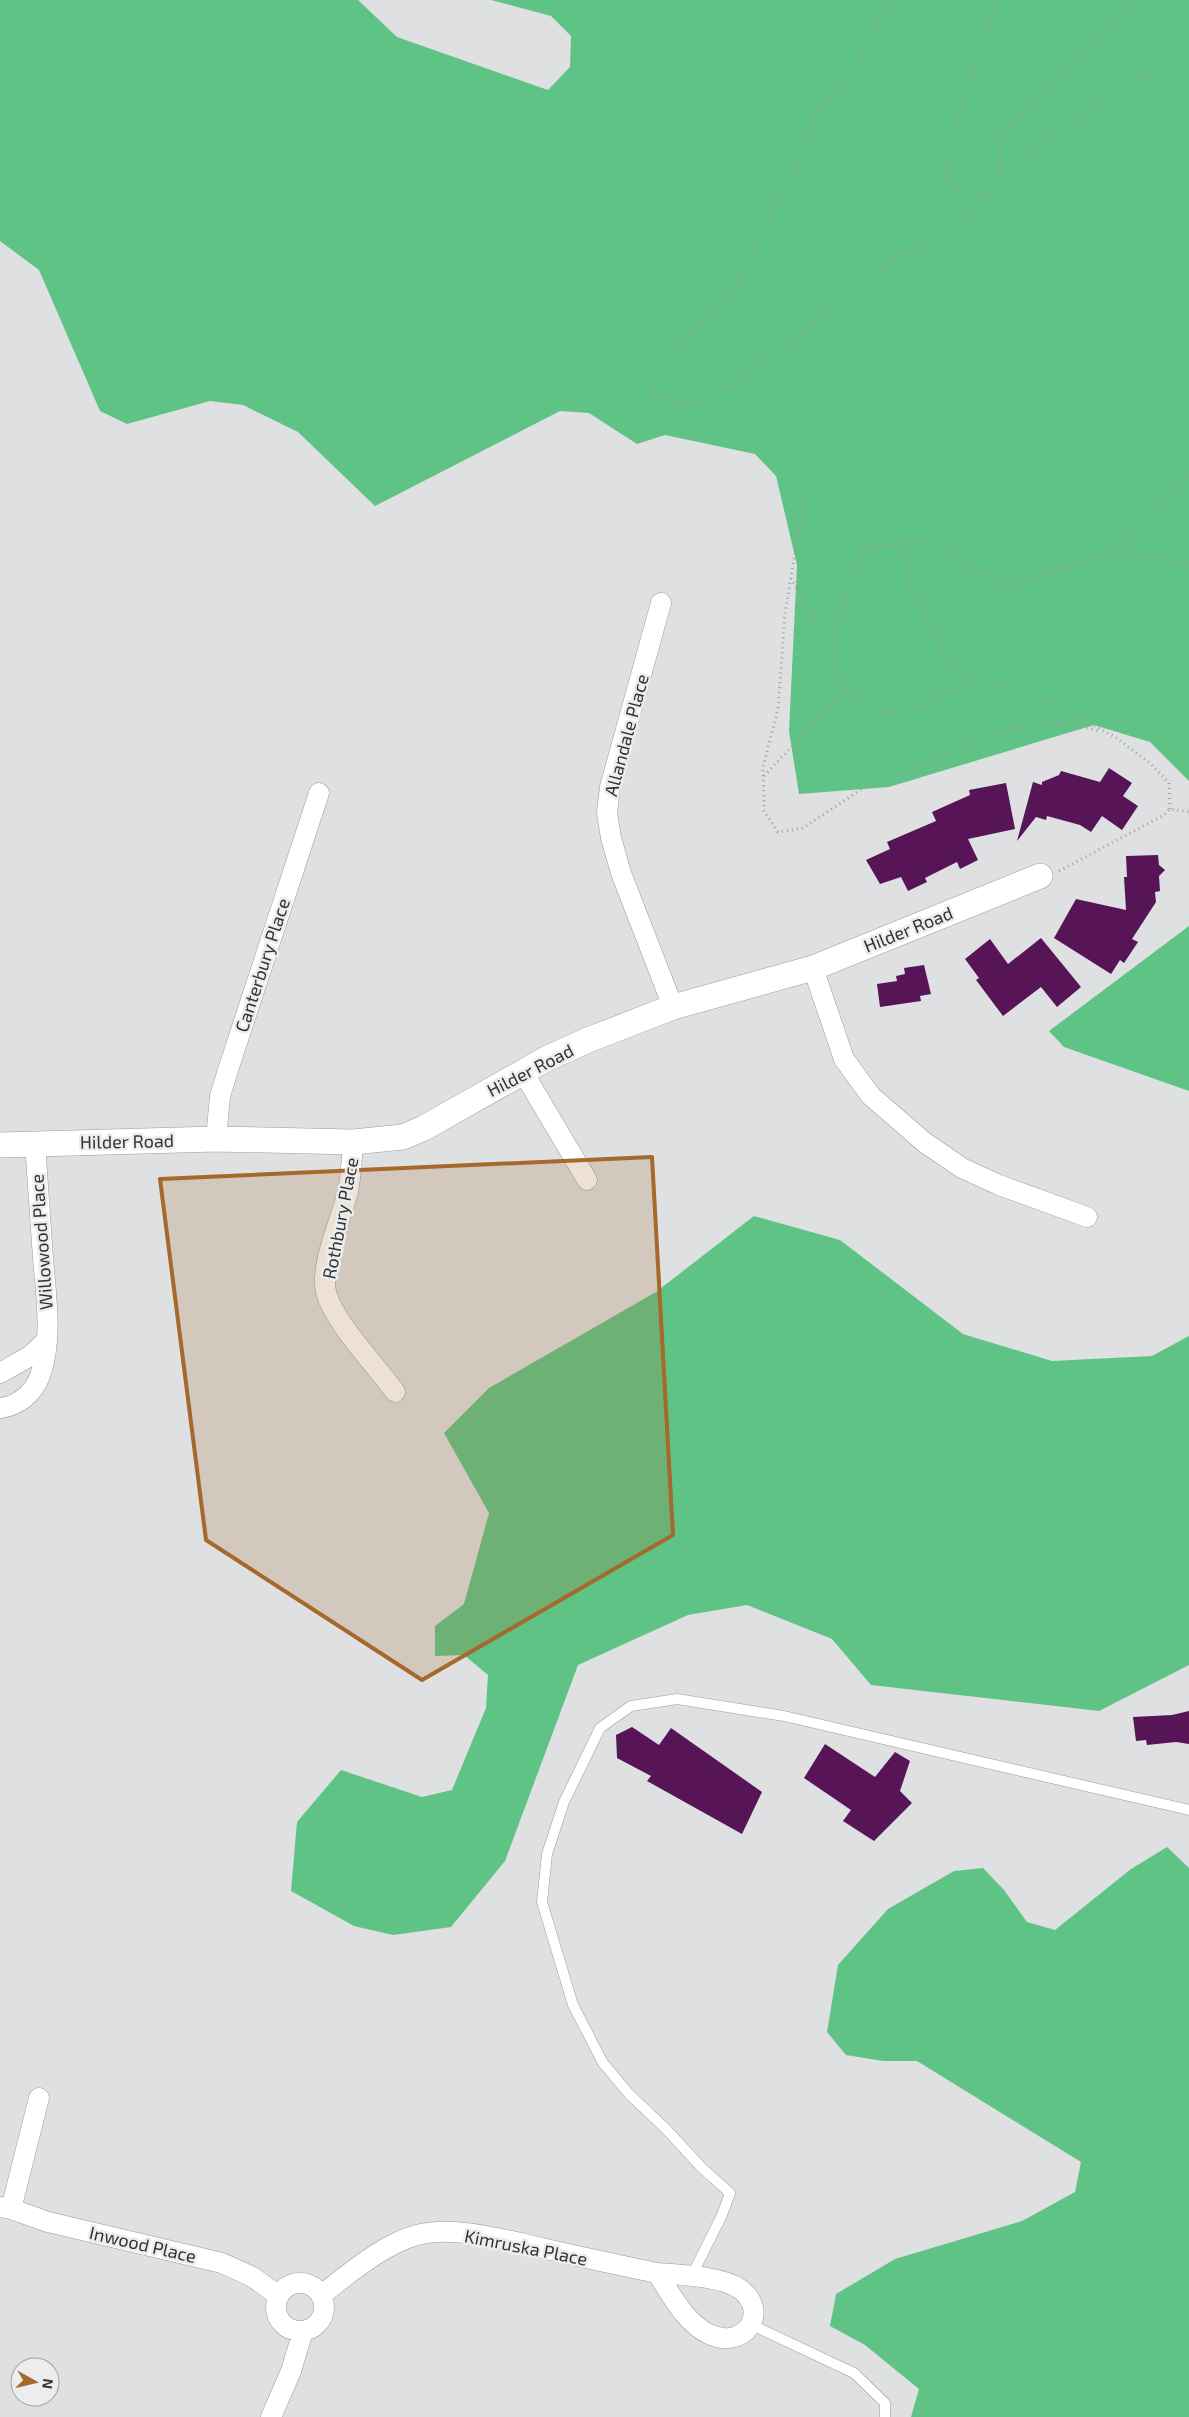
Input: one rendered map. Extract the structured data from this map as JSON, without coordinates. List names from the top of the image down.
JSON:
{
  "streets": {
    "street": [
      "Allandale Place",
      "Hilder Road",
      "Canterbury Place",
      "Rothbury Place",
      "Willowood Place",
      "Inwood Place",
      "Kimruska Place"
    ]
  },
  "crossings": [
    ["Allandale Place", "Hilder Road"],
    ["Hilder Road", "Canterbury Place"],
    ["Hilder Road", "Rothbury Place"],
    ["Hilder Road", "Willowood Place"],
    ["Inwood Place", "Kimruska Place"]
  ],
  "north": "right"
}
